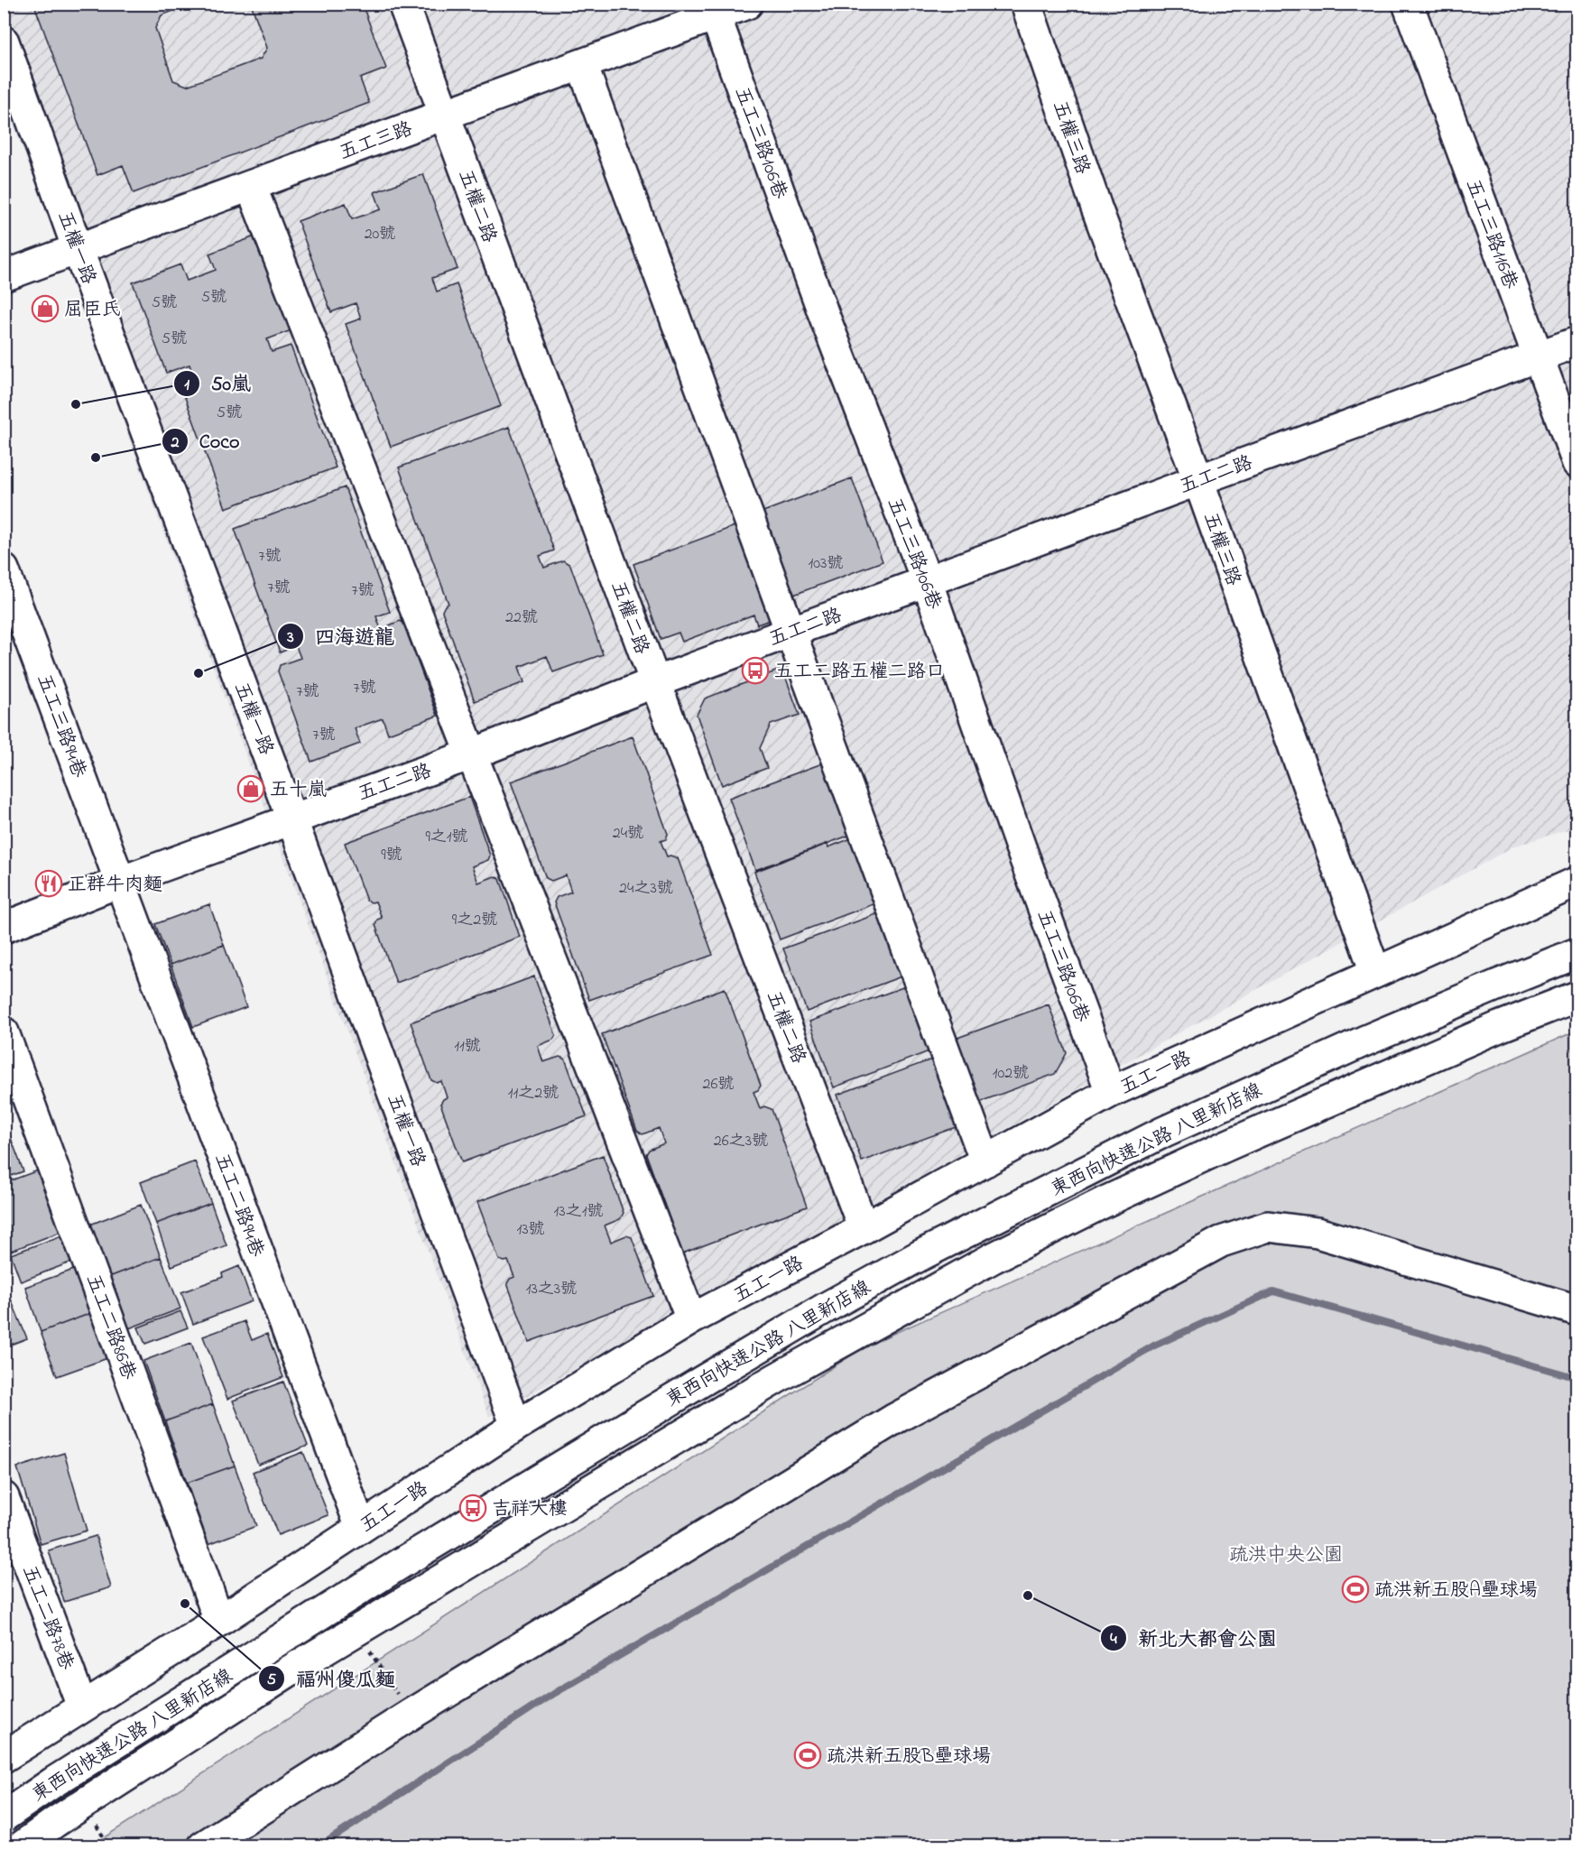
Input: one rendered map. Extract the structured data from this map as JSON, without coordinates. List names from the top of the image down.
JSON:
{
  "streets": {
    "main road": [
      "五權三路",
      "五工三路",
      "五工三路106巷",
      "五權二路",
      "五工三路116巷",
      "五權一路",
      "五工二路",
      "五工三路94巷",
      "五工一路",
      "東西向快速公路 八里新店線",
      "五工二路94巷",
      "五工二路86巷",
      "五工二路78巷"
    ]
  },
  "crossings": [
    ["五權三路", "五工二路"],
    ["五權三路", "五工一路"],
    ["五工三路", "五工三路106巷"],
    ["五工三路", "五權二路"],
    ["五工三路", "五權一路"],
    ["五工三路106巷", "五工二路"],
    ["五工三路106巷", "五工一路"],
    ["五權二路", "五工二路"],
    ["五權二路", "五工一路"],
    ["五工三路116巷", "五工二路"],
    ["五權一路", "五工二路"],
    ["五權一路", "五工一路"],
    ["五工二路", "五工三路94巷"],
    ["五工二路", "五工二路94巷"],
    ["五工三路94巷", "五工二路94巷"],
    ["五工一路", "五工二路94巷"],
    ["五工一路", "五工二路86巷"],
    ["五工一路", "五工二路78巷"]
  ],
  "parks": ["疏洪中央公園"],
  "places": {
    "shop": ["屈臣氏", "五十嵐"],
    "other": [
      "50嵐",
      "Coco",
      "四海遊龍",
      "新北大都會公園",
      "福州傻瓜麵"
    ],
    "bus stop": ["五工二路五權二路口", "吉祥大樓"],
    "restaurant": ["正群牛肉麵"],
    "sports": ["疏洪新五股A壘球場", "疏洪新五股B壘球場"]
  },
  "house_numbers": [
    "20號",
    "5號",
    "5號",
    "5號",
    "5號",
    "7號",
    "103號",
    "7號",
    "7號",
    "22號",
    "7號",
    "7號",
    "7號",
    "24號",
    "9之1號",
    "9號",
    "24之3號",
    "9之2號",
    "11號",
    "102號",
    "26號",
    "11之2號",
    "26之3號",
    "13之1號",
    "13號",
    "13之3號"
  ]
}
